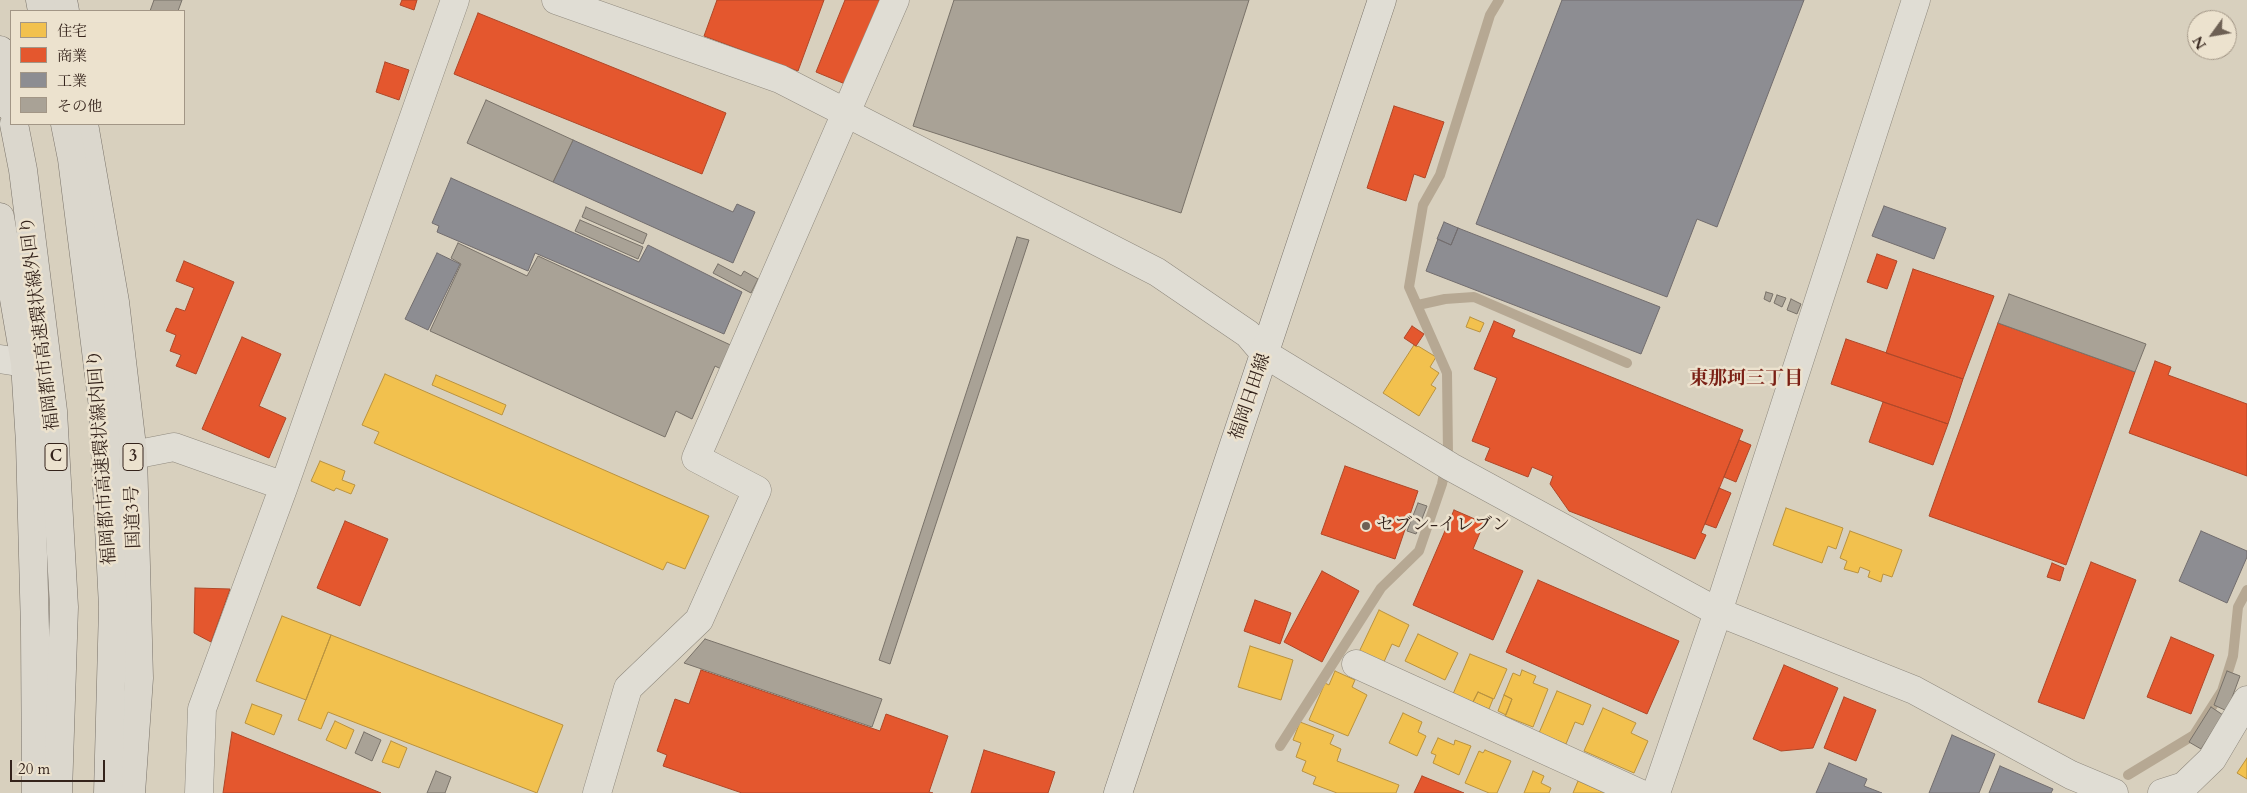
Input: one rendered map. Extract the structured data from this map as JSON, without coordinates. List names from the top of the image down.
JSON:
{
  "streets": {
    "highway": [
      "福岡都市高速環状線外回り",
      "C",
      "福岡都市高速環状線内回り",
      "3",
      "国道3号"
    ],
    "street": ["福岡日田線"]
  },
  "districts": ["東那珂三丁目"],
  "places": ["セブン-イレブン"],
  "legend": [
    "住宅",
    "商業",
    "工業",
    "その他"
  ],
  "scale_bar": "20 m",
  "north": "bottom left"
}
